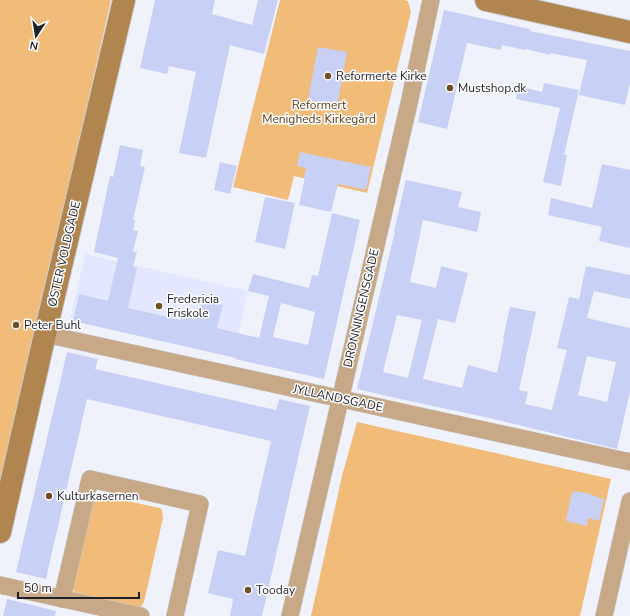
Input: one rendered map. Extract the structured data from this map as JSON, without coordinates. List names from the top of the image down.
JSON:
{
  "streets": {
    "street": ["ØSTER VOLDGADE", "DRONNINGENSGADE", "JYLLANDSGADE"]
  },
  "crossings": [
    ["ØSTER VOLDGADE", "JYLLANDSGADE"],
    ["DRONNINGENSGADE", "JYLLANDSGADE"]
  ],
  "parks": ["Reformert Menigheds Kirkegård"],
  "places": [
    "Reformerte Kirke",
    "Mustshop.dk",
    "Fredericia Friskole",
    "Peter Buhl",
    "Kulturkasernen",
    "Tooday"
  ],
  "scale_bar": "50 m",
  "north": "bottom"
}
